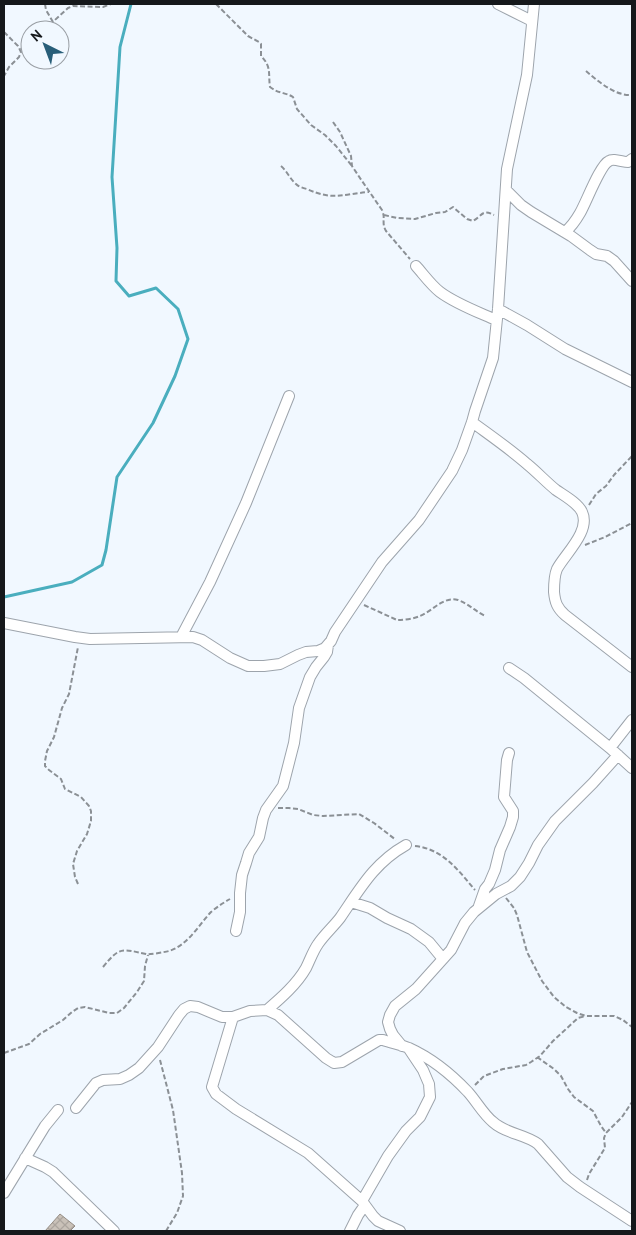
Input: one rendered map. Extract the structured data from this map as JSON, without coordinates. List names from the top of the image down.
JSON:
{
  "north": "top left"
}
